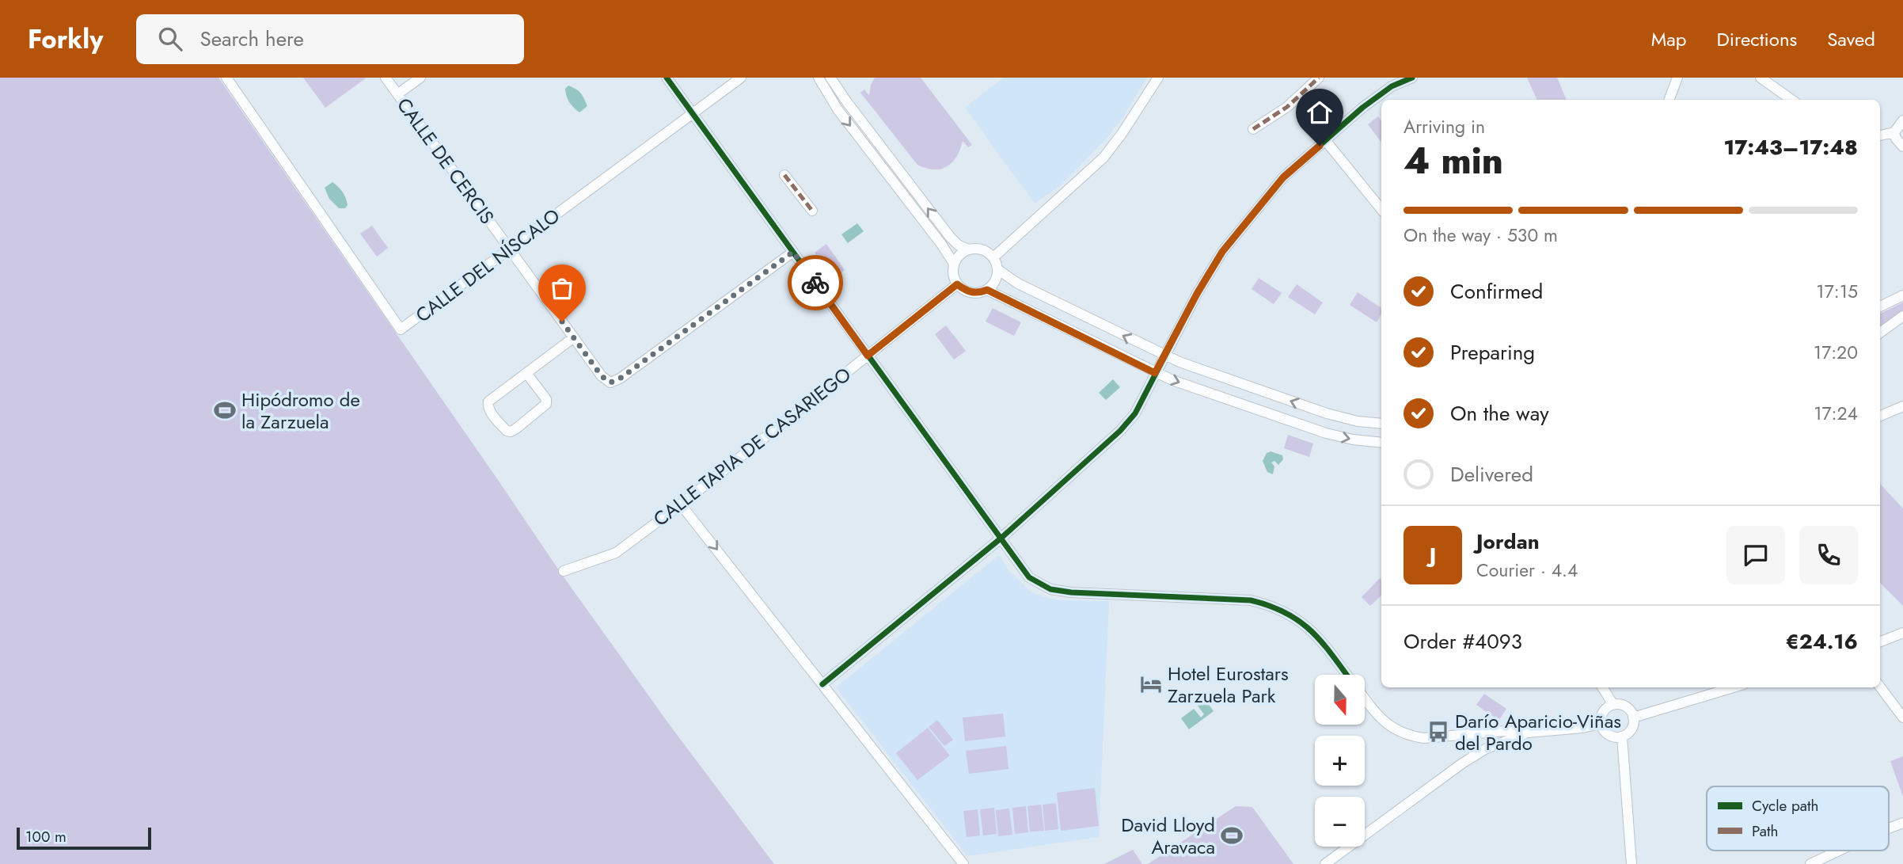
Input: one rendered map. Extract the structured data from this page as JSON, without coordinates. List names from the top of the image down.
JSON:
{
  "streets": {
    "street": ["CALLE DE CERCIS", "CALLE DEL NÍSCALO", "CALLE TAPIA DE CASARIEGO"]
  },
  "crossings": [
    ["CALLE DE CERCIS", "CALLE DEL NÍSCALO"]
  ],
  "places": {
    "sports": ["Hipódromo de la Zarzuela", "David Lloyd Aravaca"],
    "hotel": ["Hotel Eurostars Zarzuela Park"],
    "bus stop": ["Darío Aparicio-Viñas del Pardo"]
  },
  "legend": ["Cycle path", "Path"],
  "scale_bar": "100 m",
  "north": "bottom",
  "page": {
    "header": "Forkly",
    "search": "Search here",
    "nav": ["Map", "Directions", "Saved"],
    "heading": ["4 min", "Arriving in", "17:43–17:48"],
    "panel": [
      "Jordan",
      "Courier · 4.4",
      "Order #4093",
      "€24.16"
    ],
    "bar": "On the way · 530 m",
    "list": [
      ["Confirmed", "17:15"],
      ["Preparing", "17:20"],
      ["On the way", "17:24"],
      "Delivered"
    ],
    "round": "J",
    "map_buttons": ["+", "−"],
    "scale": "100 m"
  }
}
